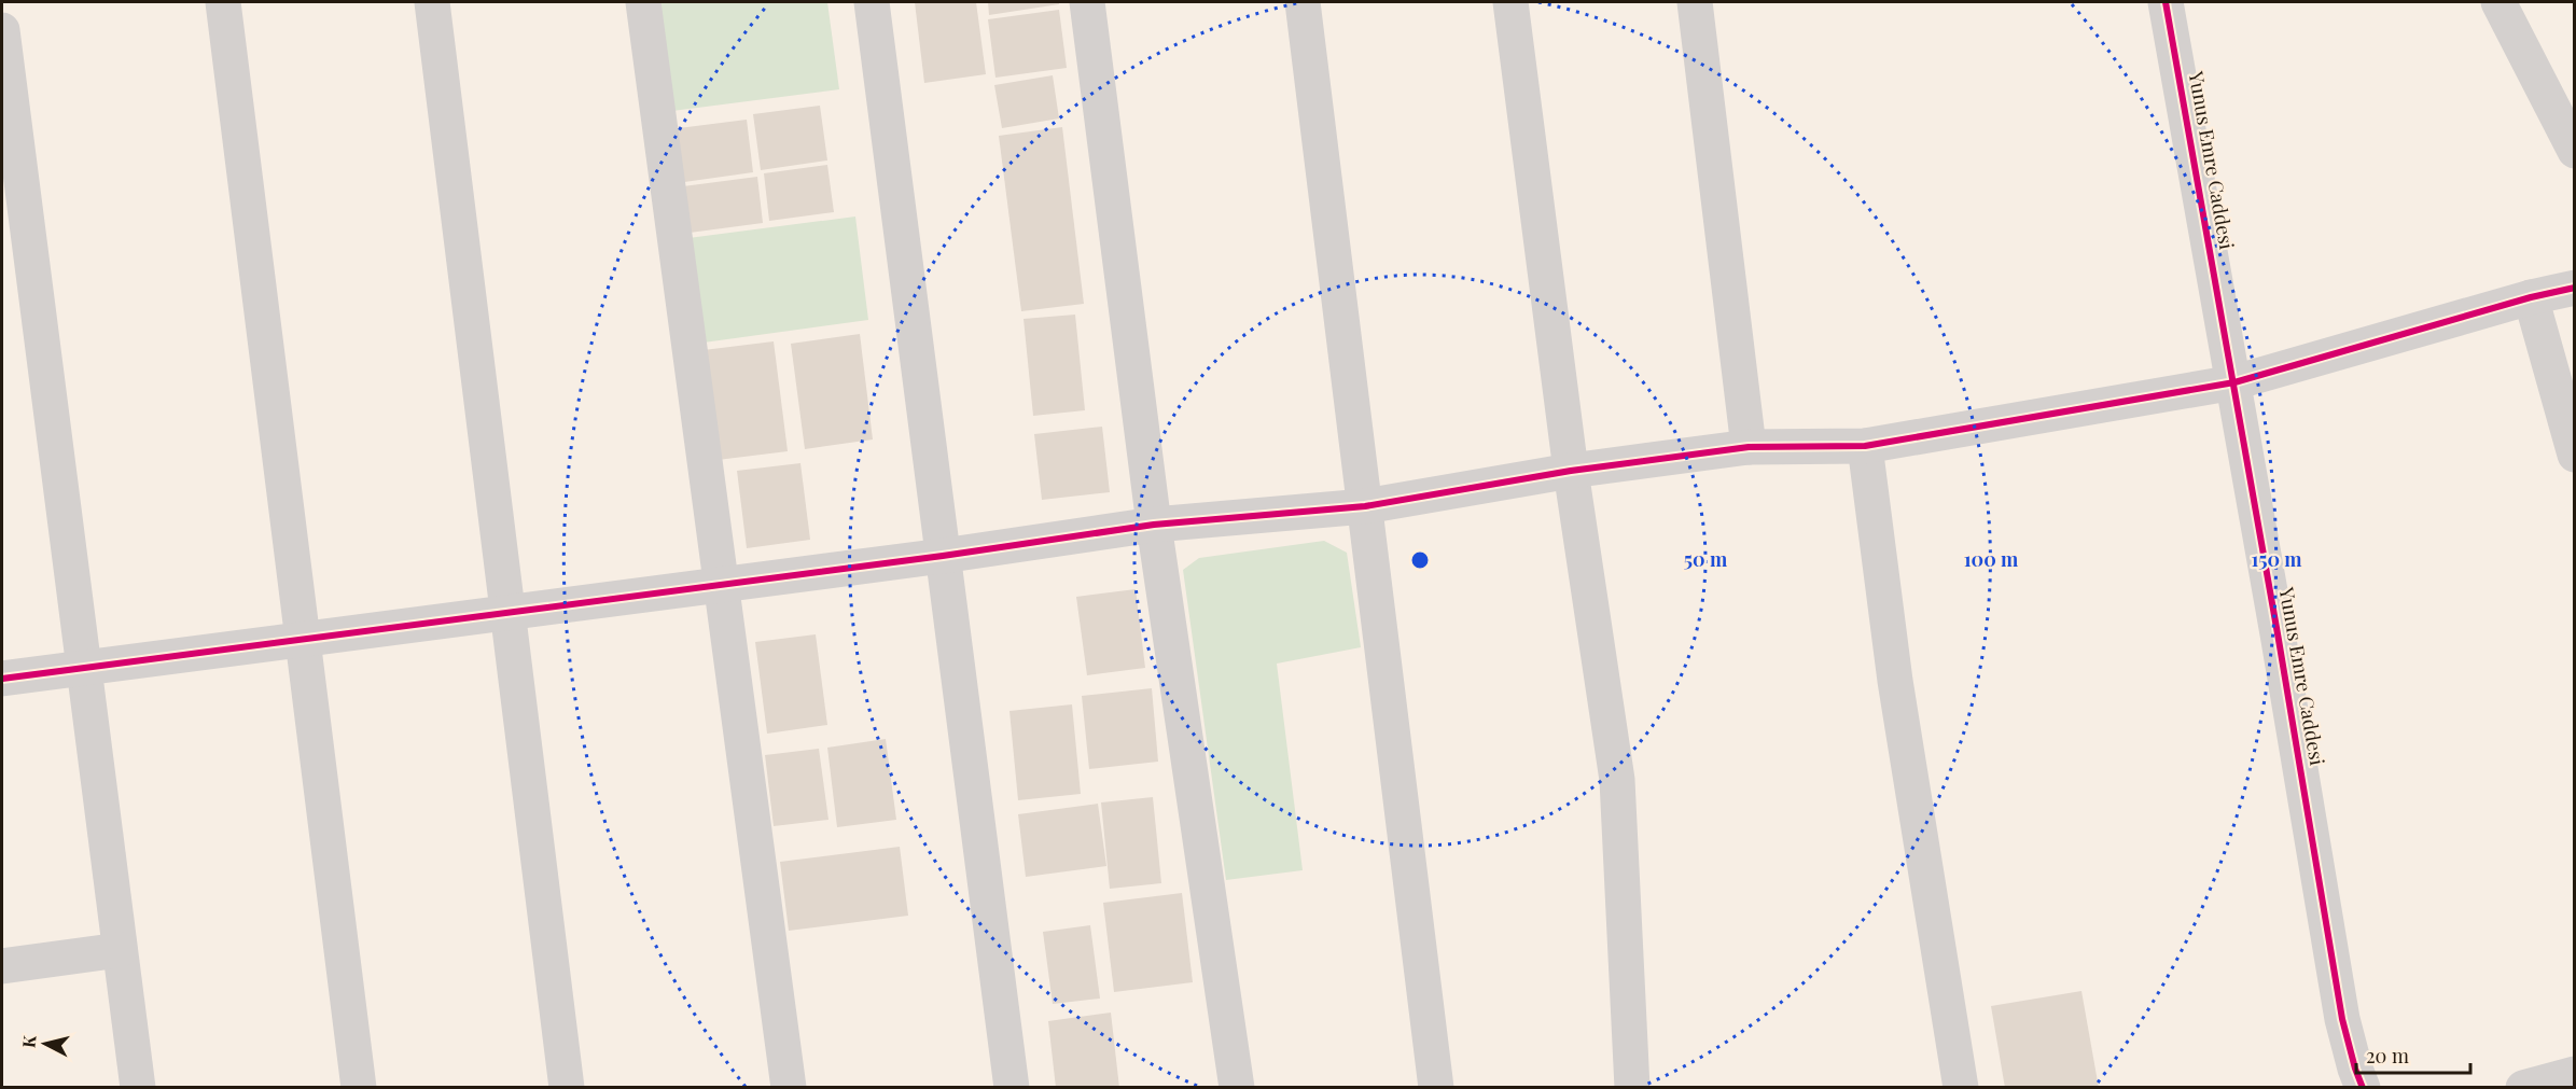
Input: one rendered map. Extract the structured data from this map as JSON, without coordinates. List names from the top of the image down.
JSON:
{
  "streets": {
    "street": ["Yunus Emre Caddesi"]
  },
  "scale_bar": "20 m",
  "north": "left",
  "rings": ["50 m", "100 m", "150 m"]
}
